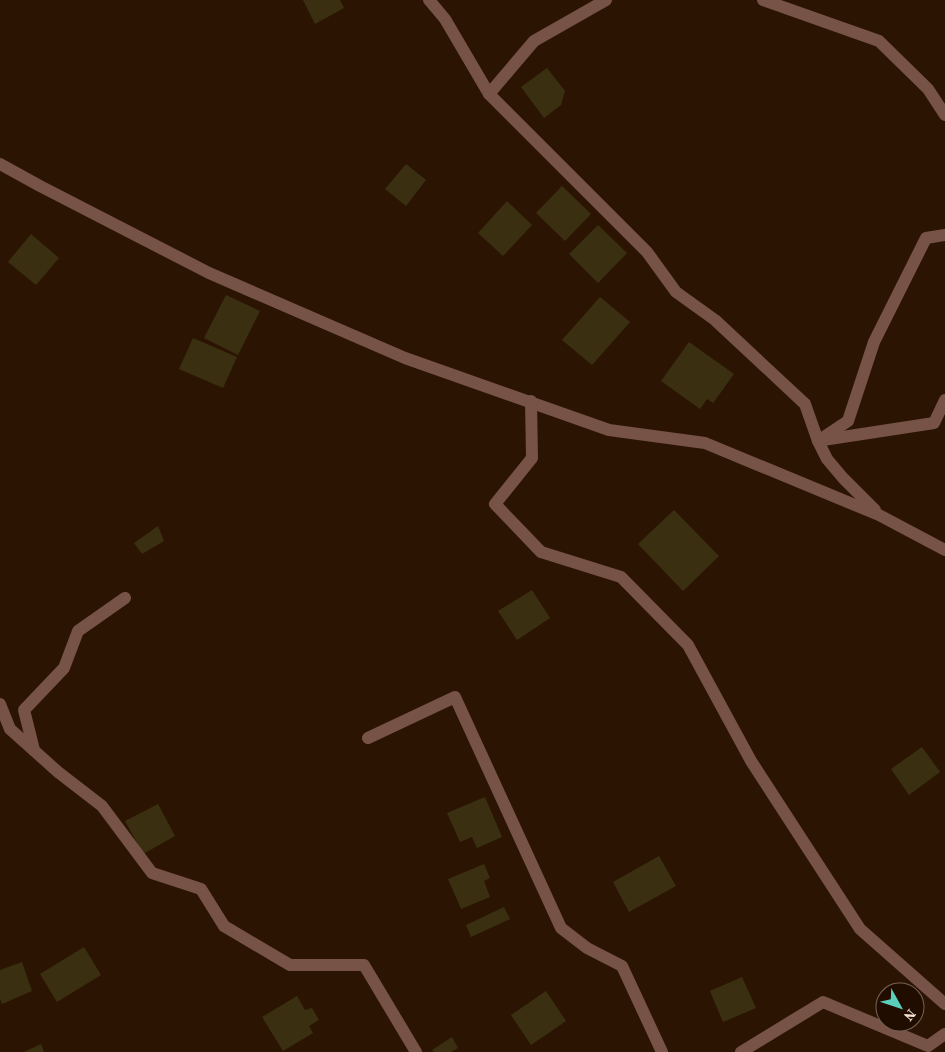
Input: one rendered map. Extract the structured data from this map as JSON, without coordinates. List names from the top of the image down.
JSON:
{
  "north": "bottom right"
}
